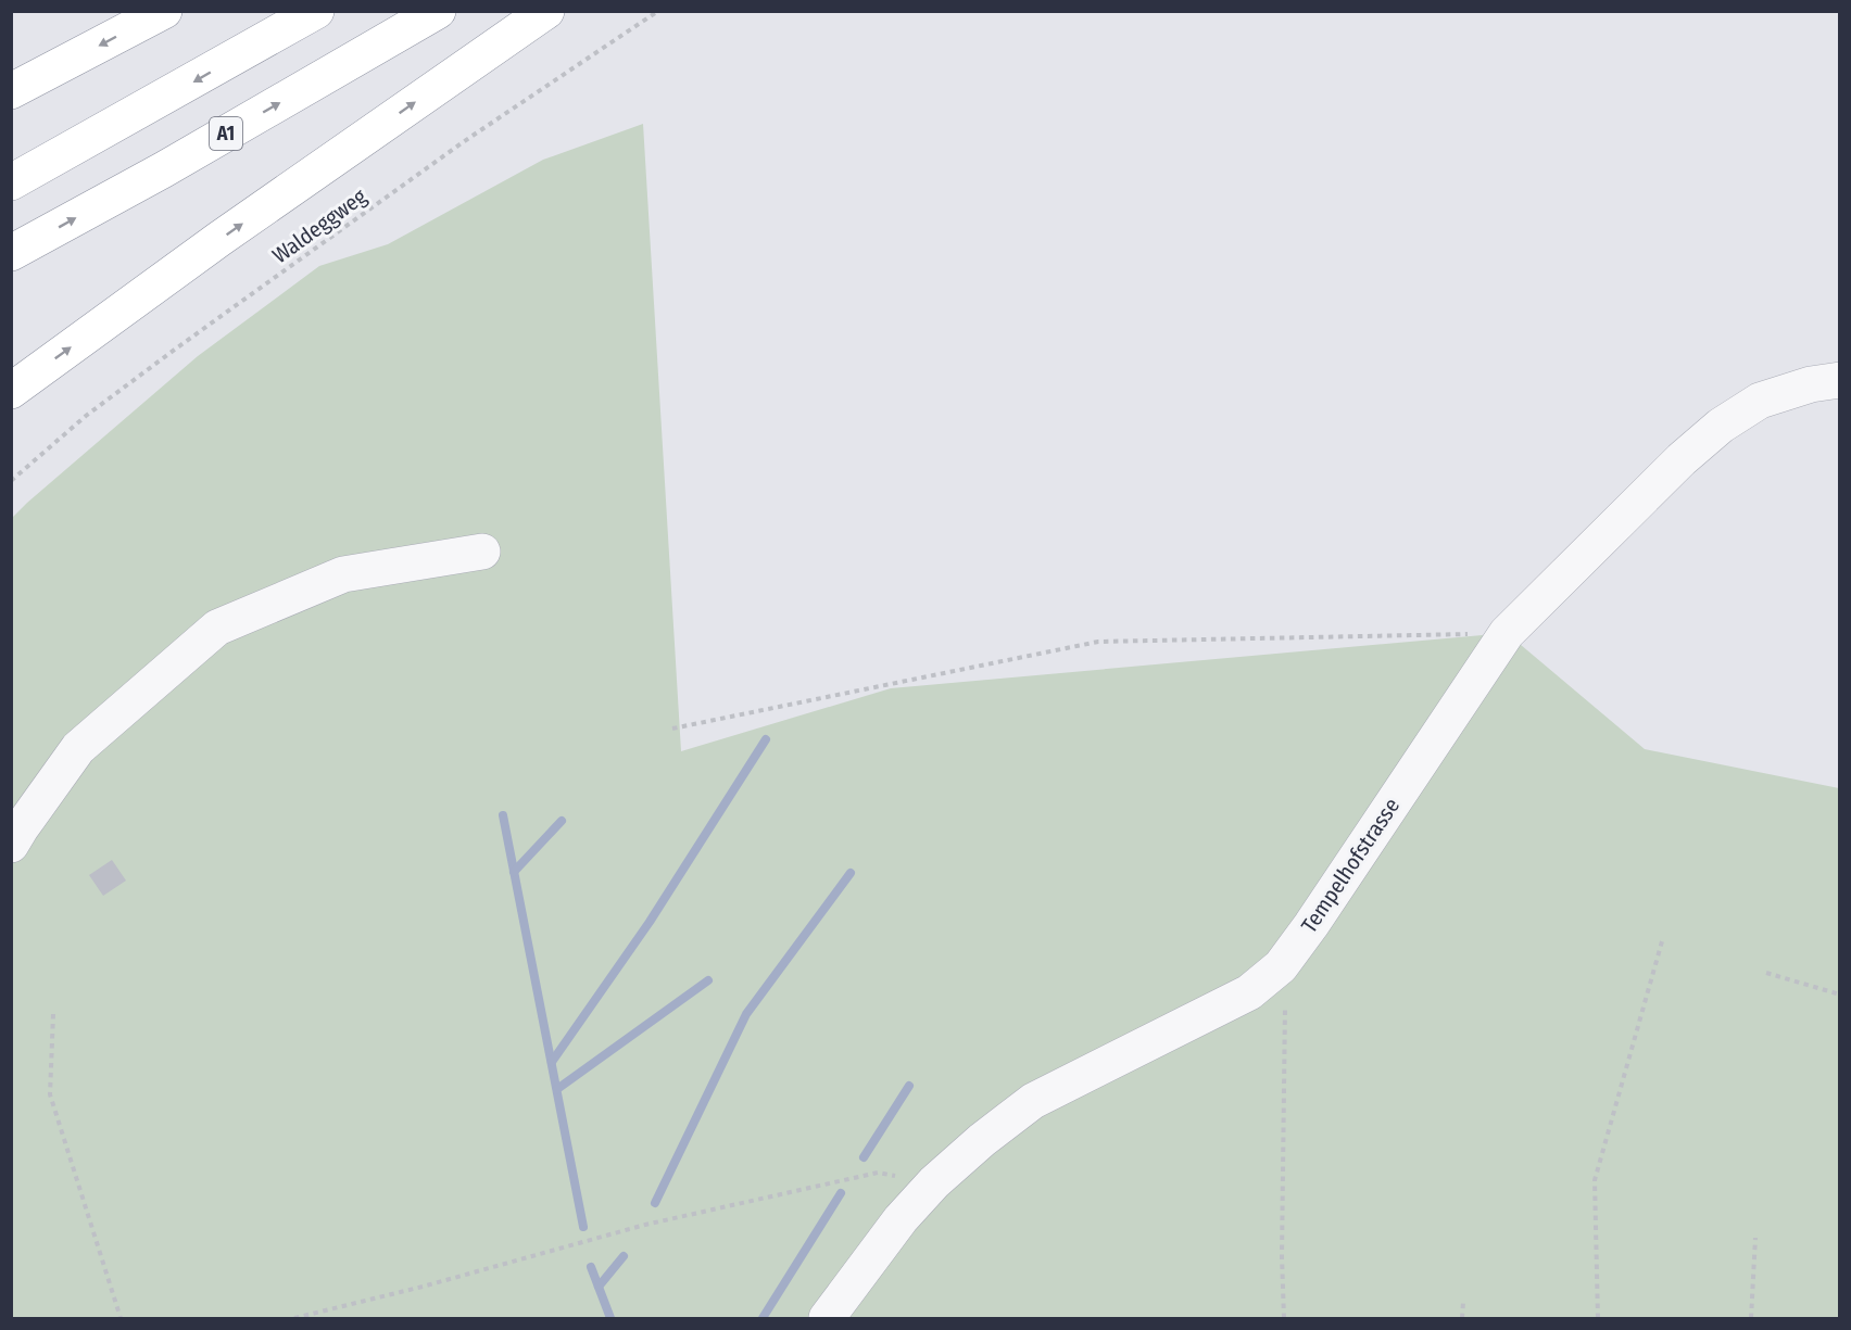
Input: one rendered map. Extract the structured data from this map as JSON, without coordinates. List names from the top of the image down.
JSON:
{
  "streets": {
    "highway": ["A1"],
    "street": ["Tempelhofstrasse"],
    "path": ["Waldeggweg"]
  }
}
